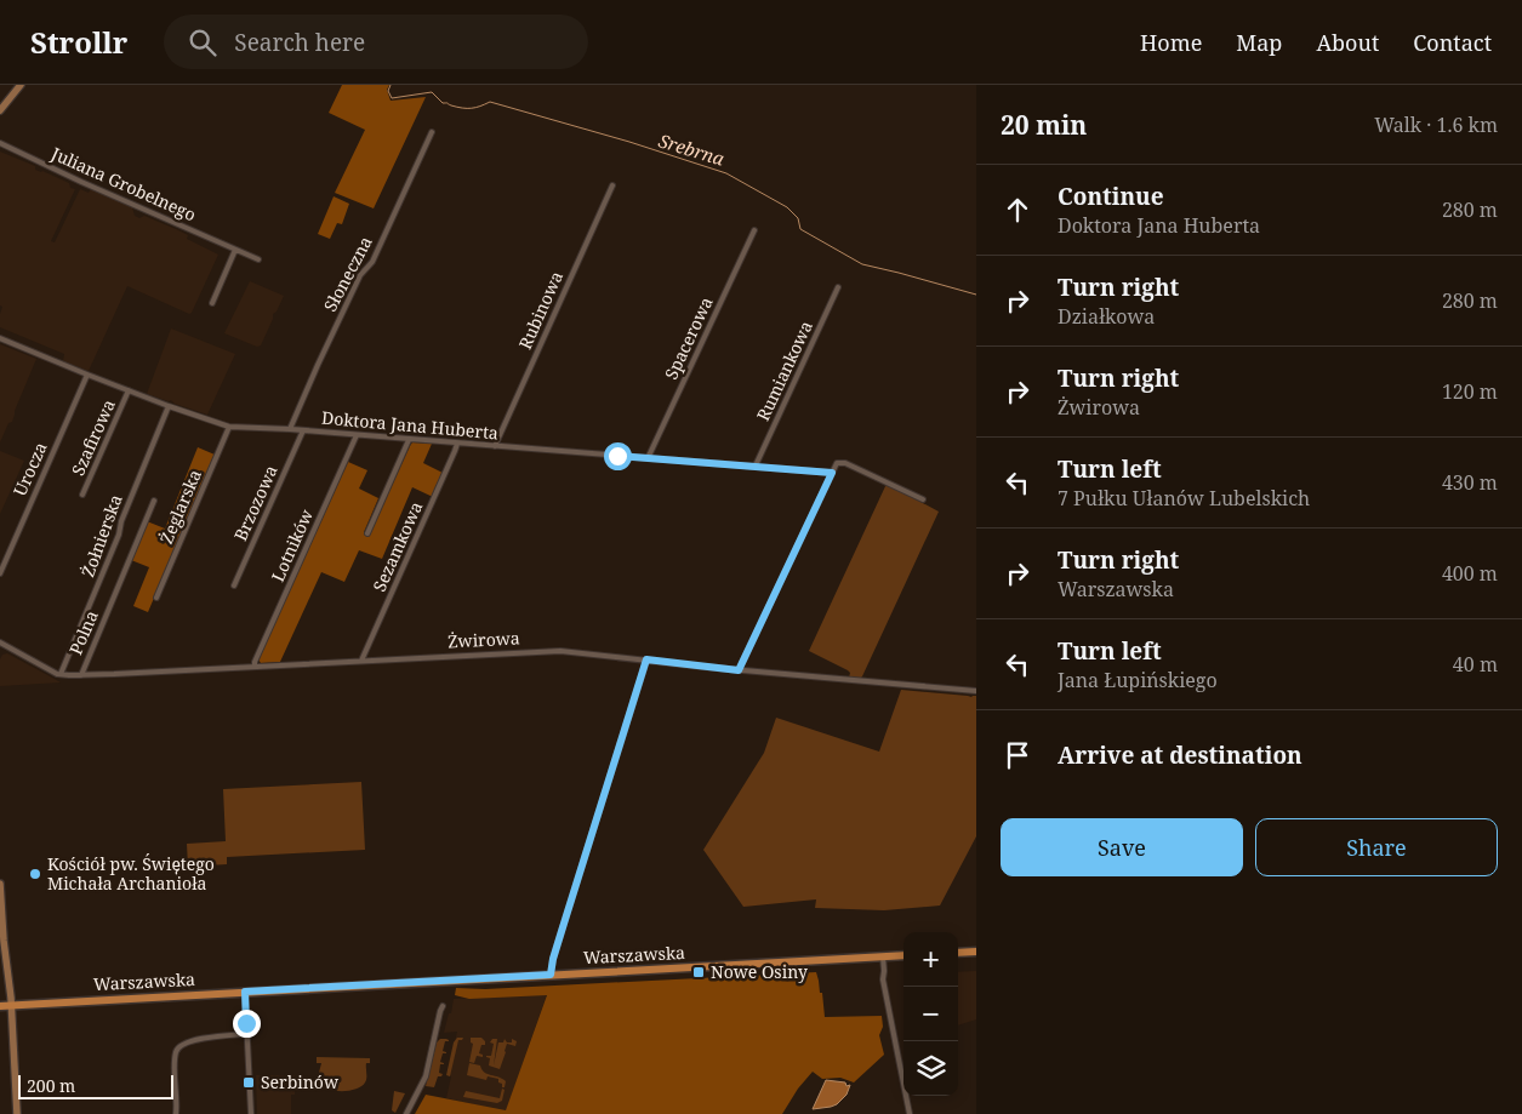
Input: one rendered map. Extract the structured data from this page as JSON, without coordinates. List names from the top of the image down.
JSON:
{
  "streets": {
    "main road": ["Warszawska"],
    "street": [
      "Juliana Grobelnego",
      "Słoneczna",
      "Rubinowa",
      "Spacerowa",
      "Rumiankowa",
      "Doktora Jana Huberta",
      "Szafirowa",
      "Urocza",
      "Brzozowa",
      "Żeglarska",
      "Żołnierska",
      "Lotników",
      "Sezamkowa",
      "Polna",
      "Żwirowa"
    ]
  },
  "crossings": [
    ["Słoneczna", "Doktora Jana Huberta"],
    ["Rubinowa", "Doktora Jana Huberta"],
    ["Spacerowa", "Doktora Jana Huberta"],
    ["Rumiankowa", "Doktora Jana Huberta"],
    ["Doktora Jana Huberta", "Szafirowa"],
    ["Doktora Jana Huberta", "Urocza"],
    ["Doktora Jana Huberta", "Brzozowa"],
    ["Doktora Jana Huberta", "Żeglarska"],
    ["Doktora Jana Huberta", "Żołnierska"],
    ["Doktora Jana Huberta", "Lotników"],
    ["Doktora Jana Huberta", "Sezamkowa"],
    ["Żołnierska", "Żwirowa"],
    ["Lotników", "Żwirowa"],
    ["Sezamkowa", "Żwirowa"],
    ["Polna", "Żwirowa"]
  ],
  "water": ["Srebrna"],
  "places": {
    "other": ["Kościół pw. Świętego Michała Archanioła"],
    "transit": ["Nowe Osiny", "Serbinów"]
  },
  "scale_bar": "200 m",
  "page": {
    "header": "Strollr",
    "search": "Search here",
    "nav": [
      "Home",
      "Map",
      "About",
      "Contact"
    ],
    "heading": ["20 min", "Walk · 1.6 km"],
    "list": [
      ["Continue", "Doktora Jana Huberta", "280 m"],
      ["Turn right", "Działkowa", "280 m"],
      ["Turn right", "Żwirowa", "120 m"],
      ["Turn left", "7 Pułku Ułanów Lubelskich", "430 m"],
      ["Turn right", "Warszawska", "400 m"],
      ["Turn left", "Jana Łupińskiego", "40 m"],
      "Arrive at destination"
    ],
    "buttons": ["Save", "Share"],
    "map_buttons": ["+", "−"],
    "scale": "200 m"
  }
}
